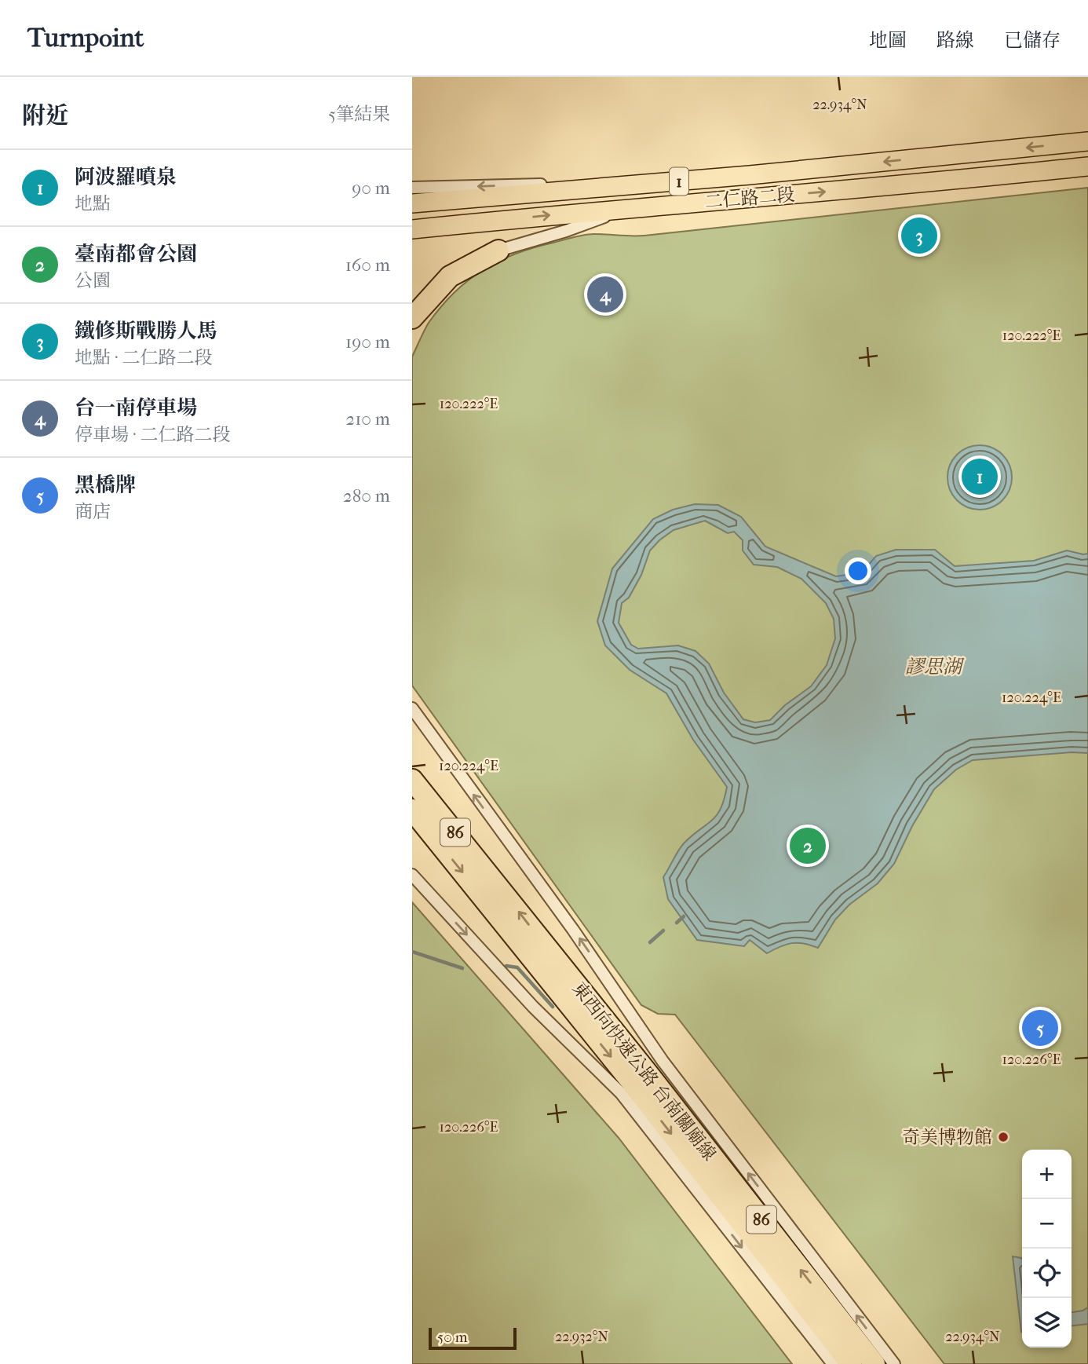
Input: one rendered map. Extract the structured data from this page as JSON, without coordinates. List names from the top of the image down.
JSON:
{
  "streets": {
    "highway": ["86", "東西向快速公路 台南關廟線"],
    "main road": ["1", "二仁路二段"]
  },
  "water": ["謬思湖"],
  "places": ["奇美博物館"],
  "scale_bar": "50 m",
  "page": {
    "header": "Turnpoint",
    "nav": ["地圖", "路線", "已儲存"],
    "heading": ["附近", "5筆結果"],
    "list": [
      {
        "mark": "1",
        "name": "阿波羅噴泉",
        "note": "地點",
        "value": "90 m"
      },
      {
        "mark": "2",
        "name": "臺南都會公園",
        "note": "公園",
        "value": "160 m"
      },
      {
        "mark": "3",
        "name": "鐵修斯戰勝人馬",
        "note": "地點 · 二仁路二段",
        "value": "190 m"
      },
      {
        "mark": "4",
        "name": "台一南停車場",
        "note": "停車場 · 二仁路二段",
        "value": "210 m"
      },
      {
        "mark": "5",
        "name": "黑橋牌",
        "note": "商店",
        "value": "280 m"
      }
    ],
    "pins": [
      "3",
      "4",
      "1",
      "2",
      "5"
    ],
    "map_buttons": ["+", "−"],
    "scale": "50 m"
  },
  "coordinates": [
    "22.934°N",
    "120.222°E",
    "120.224°E",
    "120.226°E",
    "22.932°N"
  ]
}
